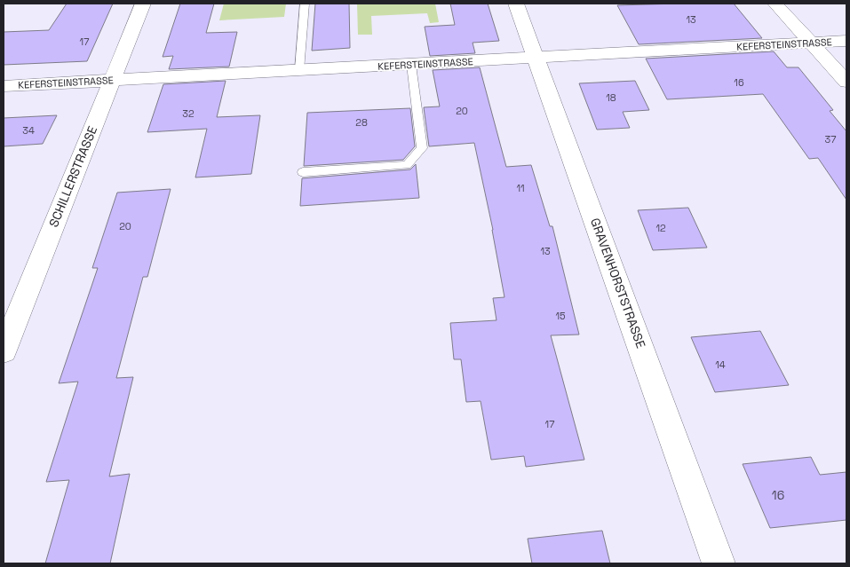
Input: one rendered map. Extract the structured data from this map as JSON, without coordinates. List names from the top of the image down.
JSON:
{
  "streets": {
    "street": ["KEFERSTEINSTRASSE", "SCHILLERSTRASSE", "GRAVENHORSTSTRASSE"]
  },
  "crossings": [
    ["KEFERSTEINSTRASSE", "SCHILLERSTRASSE"],
    ["KEFERSTEINSTRASSE", "GRAVENHORSTSTRASSE"]
  ],
  "house_numbers": [
    "13",
    "17",
    "16",
    "18",
    "20",
    "32",
    "28",
    "34",
    "37",
    "11",
    "20",
    "12",
    "13",
    "15",
    "14",
    "17",
    "16"
  ]
}
